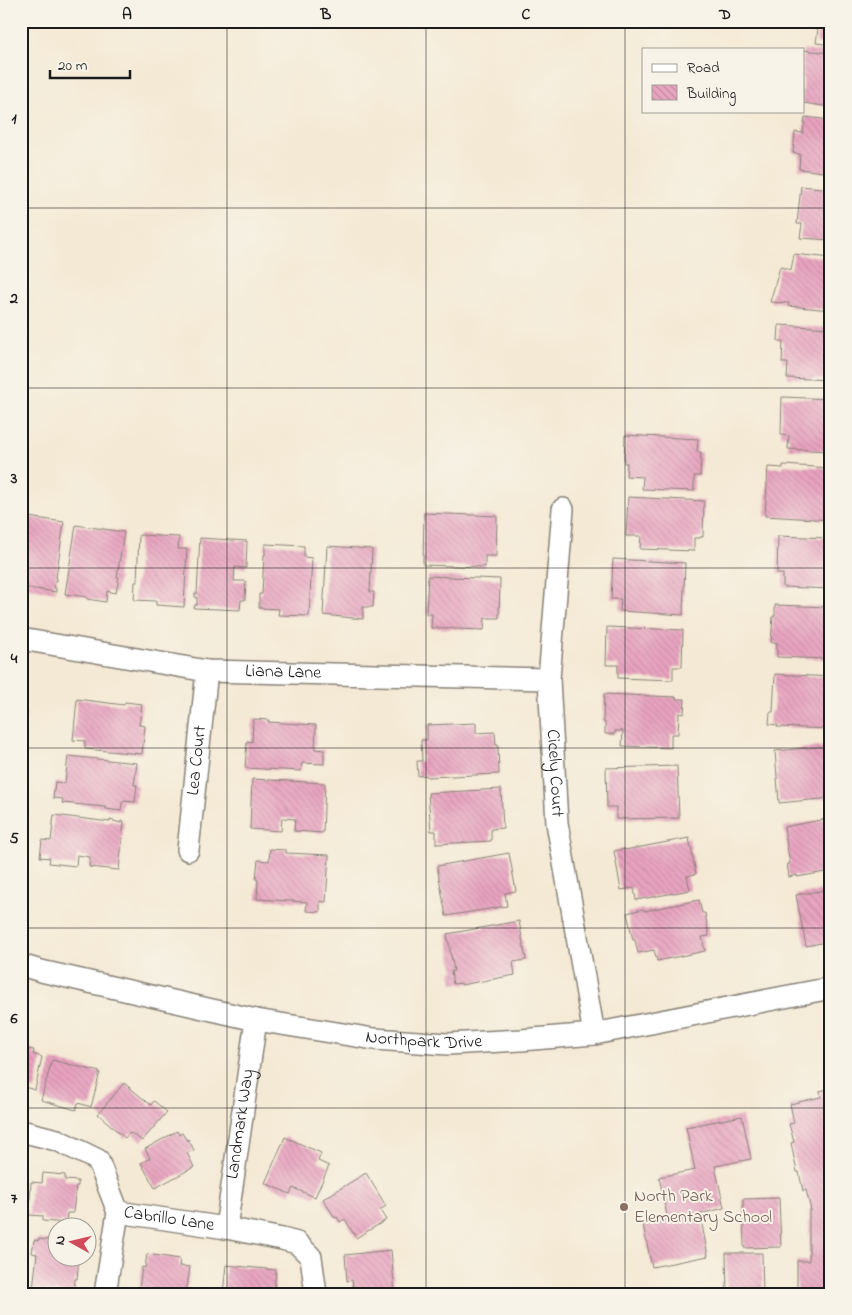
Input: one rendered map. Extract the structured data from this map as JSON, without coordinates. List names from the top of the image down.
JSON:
{
  "streets": {
    "street": [
      "Liana Lane",
      "Lea Court",
      "Cicely Court",
      "Northpark Drive",
      "Landmark Way",
      "Cabrillo Lane"
    ]
  },
  "crossings": [
    ["Liana Lane", "Lea Court"],
    ["Liana Lane", "Cicely Court"],
    ["Cicely Court", "Northpark Drive"],
    ["Northpark Drive", "Landmark Way"],
    ["Landmark Way", "Cabrillo Lane"]
  ],
  "places": ["North Park Elementary School"],
  "legend": ["Road", "Building"],
  "scale_bar": "20 m",
  "north": "left",
  "grid": {
    "columns": [
      "A",
      "B",
      "C",
      "D"
    ],
    "rows": [
      "1",
      "2",
      "3",
      "4",
      "5",
      "6",
      "7"
    ]
  }
}
